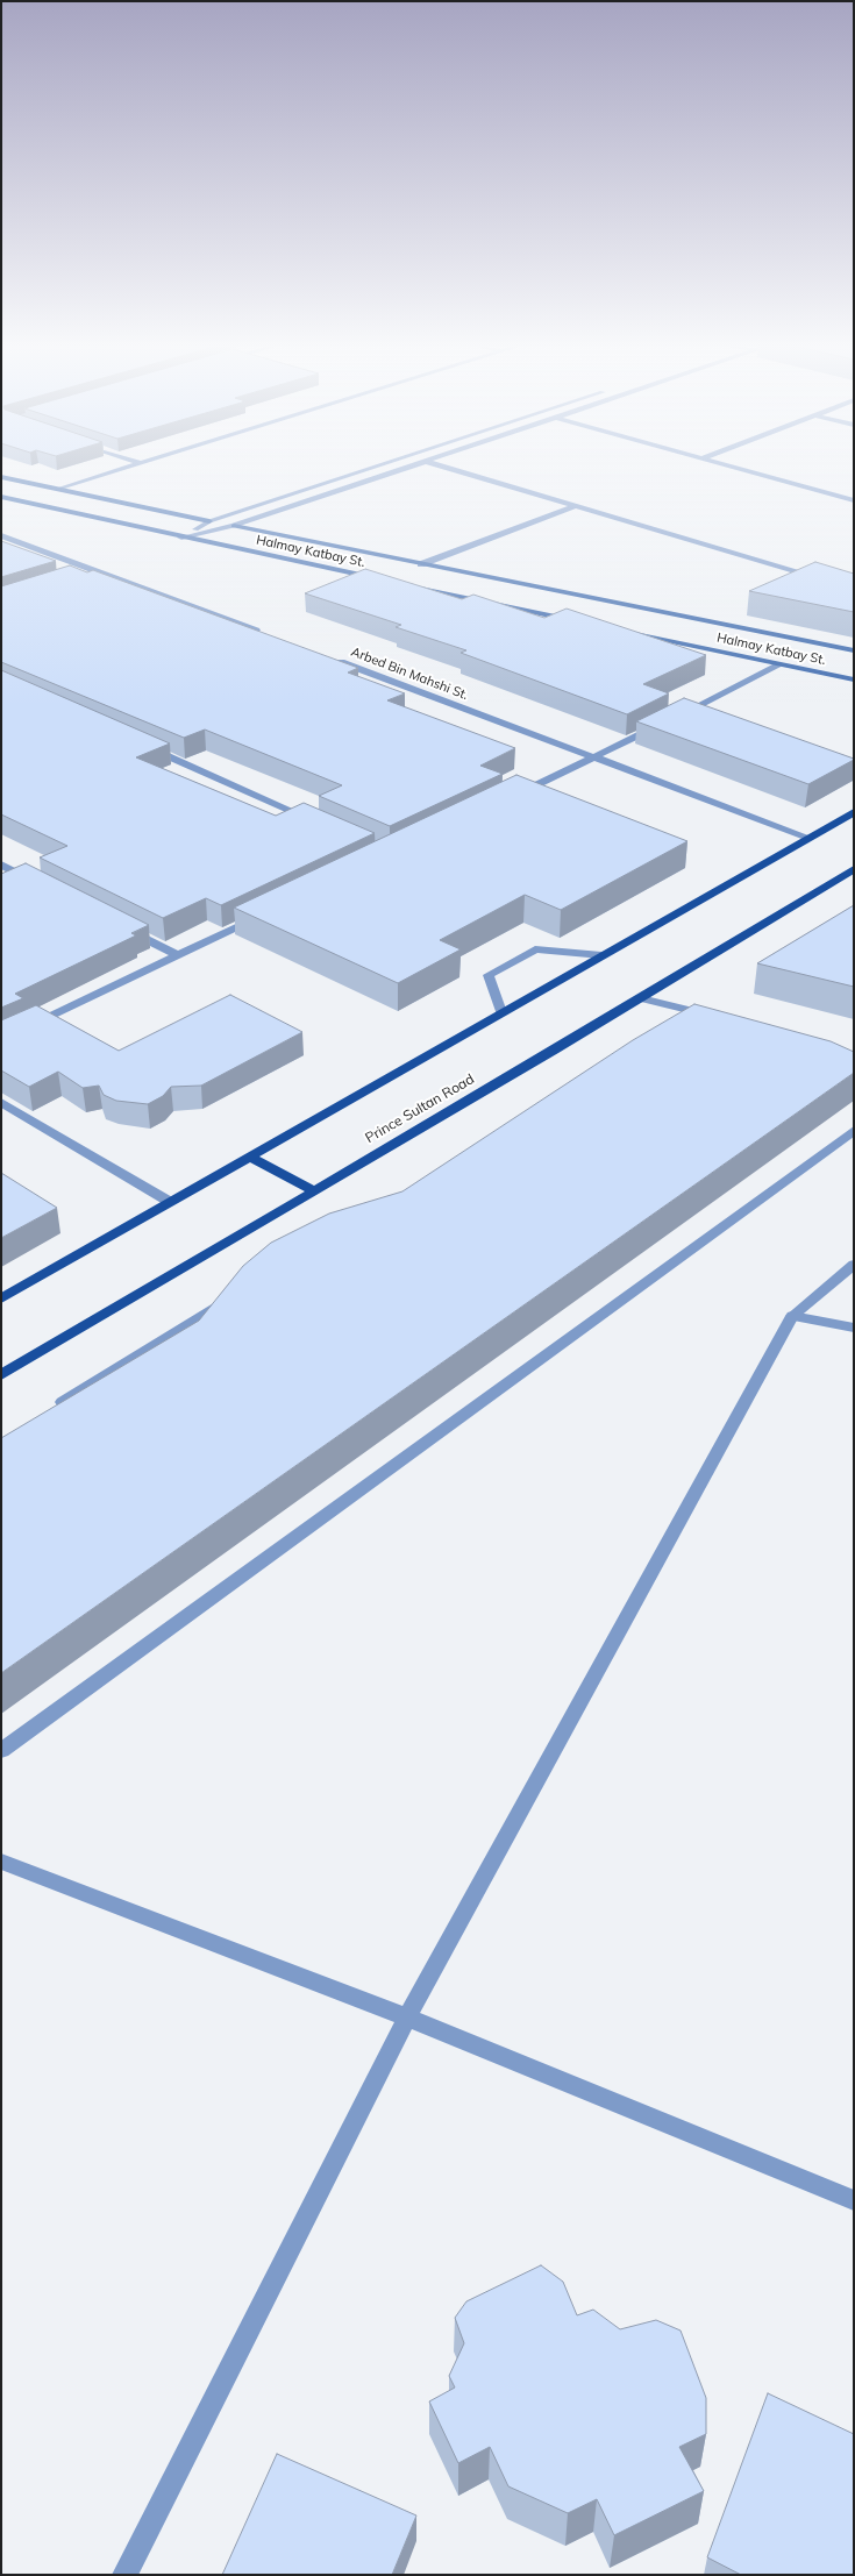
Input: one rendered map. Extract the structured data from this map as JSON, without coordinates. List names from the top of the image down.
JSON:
{
  "streets": {
    "main road": ["Prince Sultan Road"],
    "street": ["Halmay Katbay St.", "Arbed Bin Mahshi St."]
  }
}
